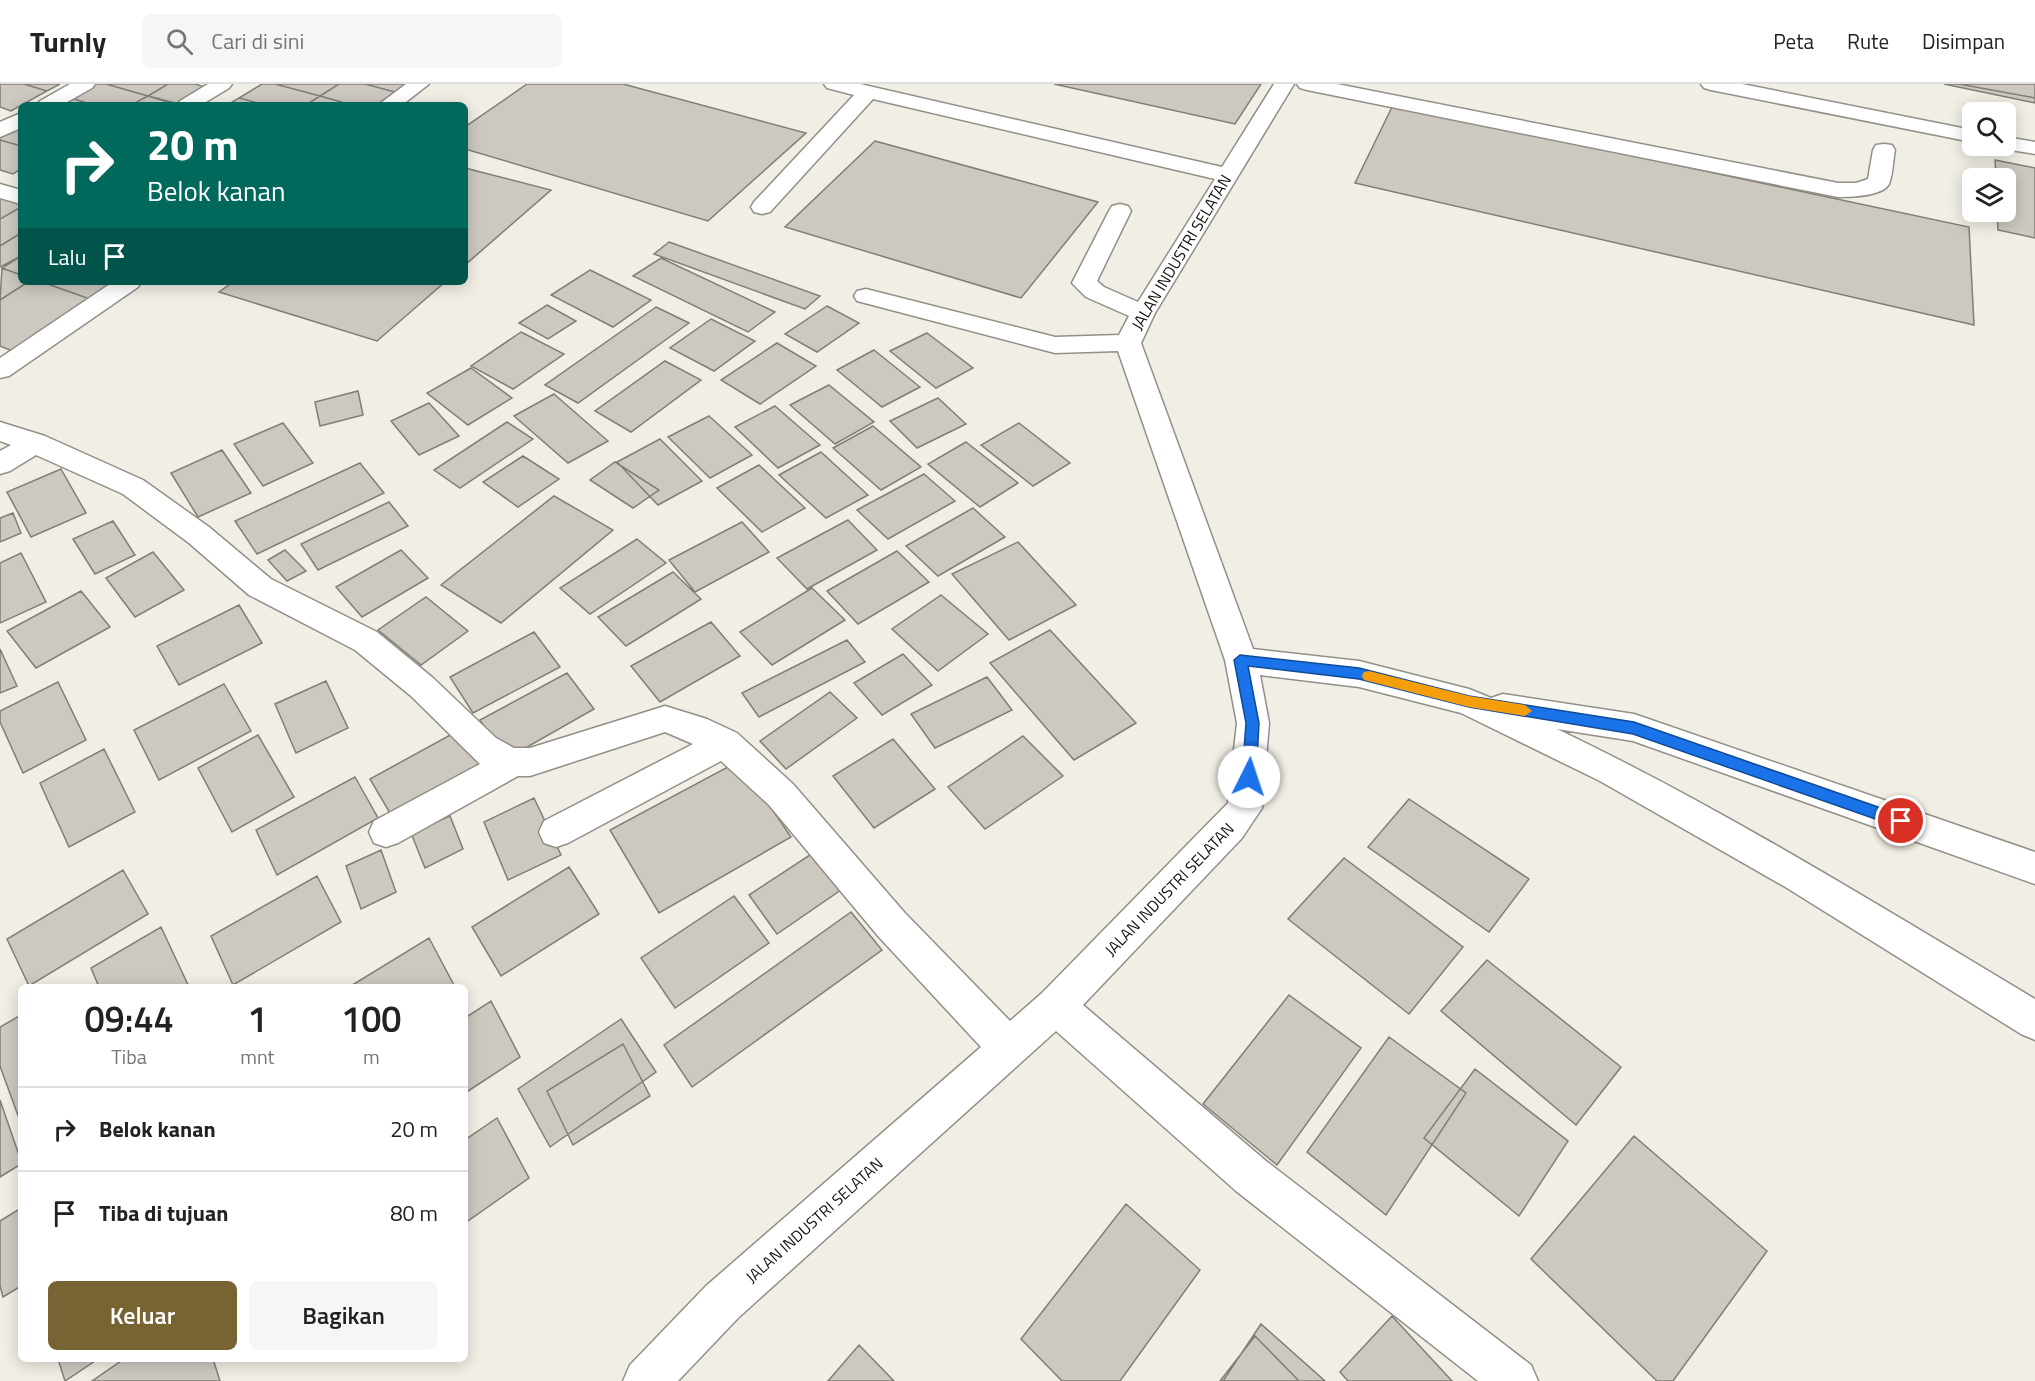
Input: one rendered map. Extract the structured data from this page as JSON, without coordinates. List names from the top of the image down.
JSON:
{
  "streets": {
    "street": ["JALAN INDUSTRI SELATAN"]
  },
  "page": {
    "header": "Turnly",
    "search": "Cari di sini",
    "nav": ["Peta", "Rute", "Disimpan"],
    "turn": ["20 m", "Belok kanan"],
    "then": "Lalu",
    "eta": [
      "09:44",
      "Tiba",
      "1",
      "mnt",
      "100",
      "m"
    ],
    "list": [
      {
        "name": "Belok kanan",
        "value": "20 m"
      },
      {
        "name": "Tiba di tujuan",
        "value": "80 m"
      }
    ],
    "buttons": ["Keluar", "Bagikan"]
  }
}
